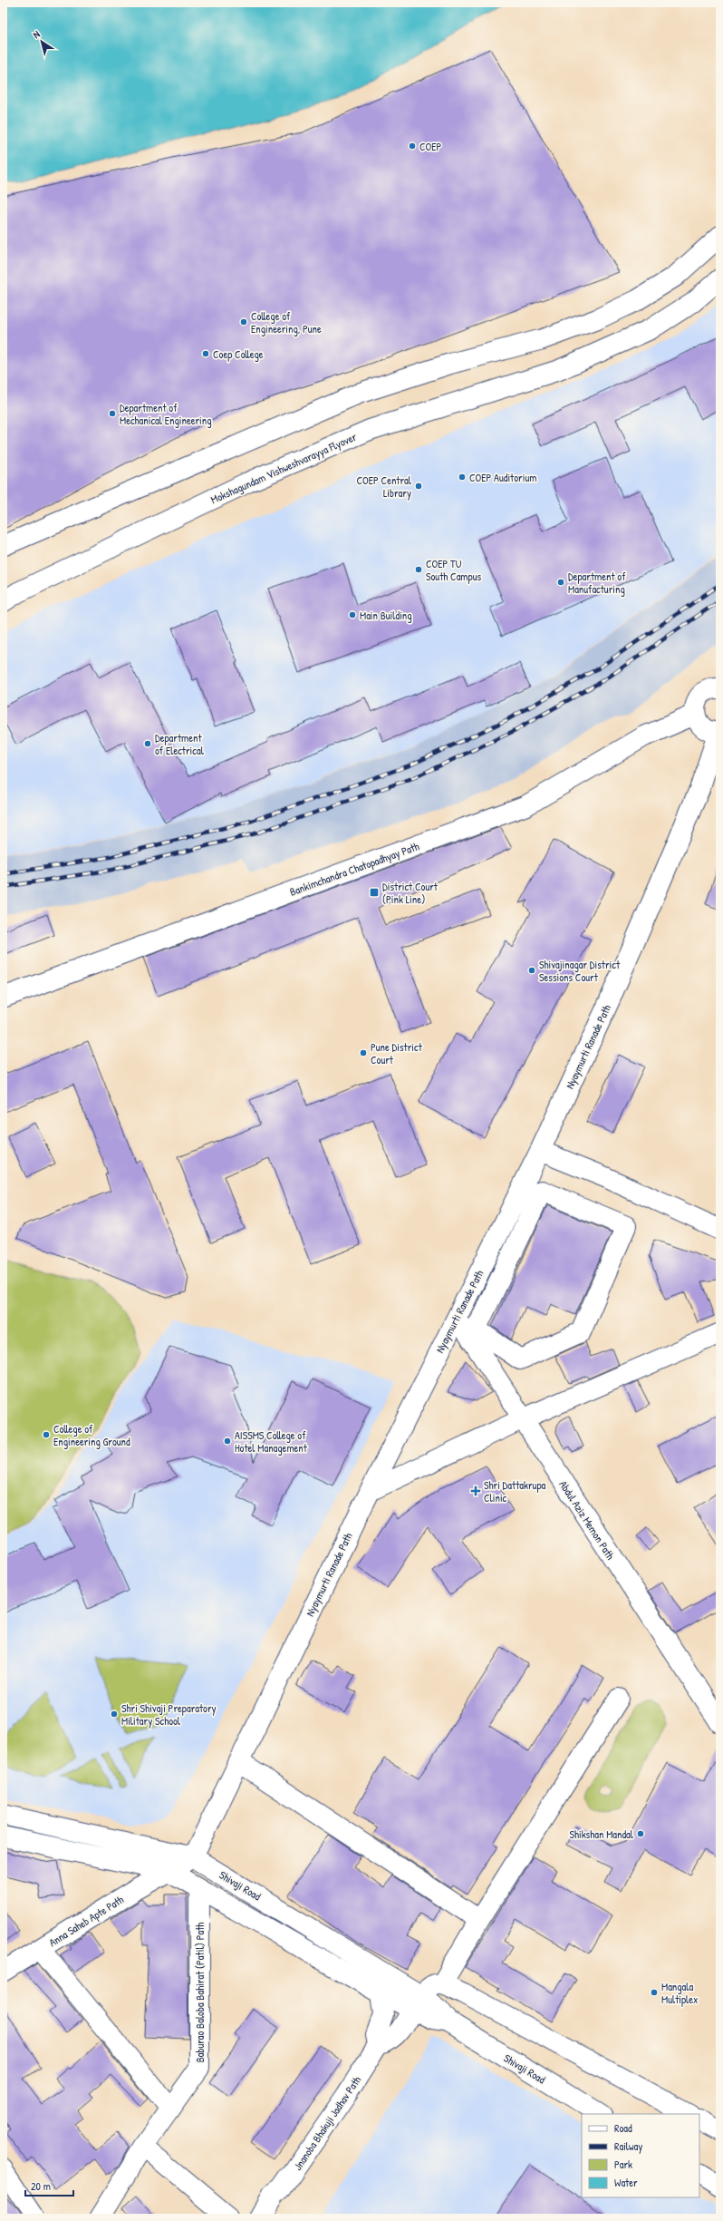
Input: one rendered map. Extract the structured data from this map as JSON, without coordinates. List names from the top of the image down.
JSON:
{
  "streets": {
    "main road": [
      "Mokshagundam Vishweshvarayya Flyover",
      "Bankimchandra Chatopadhyay Path",
      "Nyaymurti Ranade Path",
      "Abdul Aziz Memon Path",
      "Shivaji Road",
      "Anna Saheb Apte Path",
      "Baburao Baloba Bahirat (Patil) Path",
      "Jnanoba Bhakuji Jadhav Path"
    ]
  },
  "crossings": [
    ["Nyaymurti Ranade Path", "Abdul Aziz Memon Path"],
    ["Nyaymurti Ranade Path", "Shivaji Road"],
    ["Shivaji Road", "Anna Saheb Apte Path"],
    ["Shivaji Road", "Baburao Baloba Bahirat (Patil) Path"],
    ["Shivaji Road", "Jnanoba Bhakuji Jadhav Path"]
  ],
  "places": {
    "other": [
      "COEP",
      "College of Engineering, Pune",
      "Coep College",
      "Department of Mechanical Engineering",
      "COEP Auditorium",
      "COEP Central Library",
      "COEP TU South Campus",
      "Department of Manufacturing",
      "Main Building",
      "Department of Electrical",
      "Shivajinagar District Sessions Court",
      "Pune District Court",
      "College of Engineering Ground",
      "AISSMS College of Hotel Management",
      "Shri Shivaji Preparatory Military School",
      "Shikshan Mandal",
      "Mangala Multiplex"
    ],
    "transit": ["District Court (Pink Line)"],
    "health": ["Shri Dattakrupa Clinic"]
  },
  "legend": [
    "Road",
    "Railway",
    "Park",
    "Water"
  ],
  "scale_bar": "20 m",
  "north": "top left"
}
